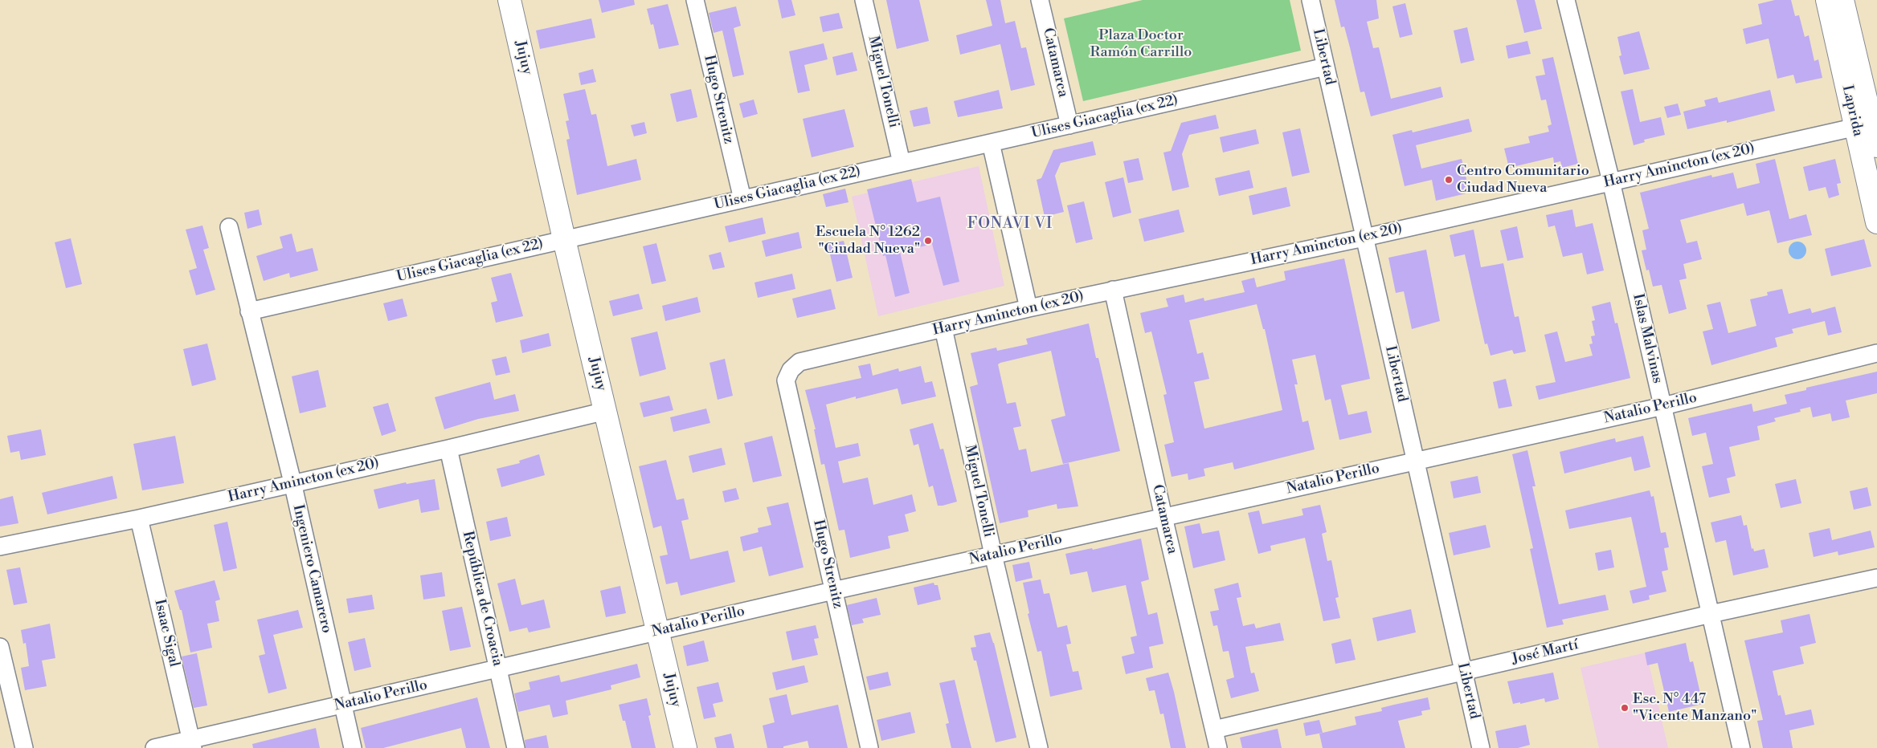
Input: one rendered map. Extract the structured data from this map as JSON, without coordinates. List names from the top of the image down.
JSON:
{
  "streets": {
    "main road": ["Jujuy", "Laprida"],
    "street": [
      "Libertad",
      "Catamarca",
      "Miguel Tonelli",
      "Hugo Strenitz",
      "Ulises Giacaglia (ex 22)",
      "Harry Amincton (ex 20)",
      "Islas Malvinas",
      "Natalio Perillo",
      "Ingeniero Camarero",
      "República de Croacia",
      "Isaac Sigal",
      "José Martí"
    ]
  },
  "crossings": [
    ["Libertad", "Ulises Giacaglia (ex 22)"],
    ["Libertad", "Harry Amincton (ex 20)"],
    ["Libertad", "Natalio Perillo"],
    ["Libertad", "José Martí"],
    ["Jujuy", "Ulises Giacaglia (ex 22)"],
    ["Jujuy", "Harry Amincton (ex 20)"],
    ["Jujuy", "Natalio Perillo"],
    ["Catamarca", "Ulises Giacaglia (ex 22)"],
    ["Catamarca", "Harry Amincton (ex 20)"],
    ["Catamarca", "Natalio Perillo"],
    ["Catamarca", "José Martí"],
    ["Miguel Tonelli", "Ulises Giacaglia (ex 22)"],
    ["Miguel Tonelli", "Harry Amincton (ex 20)"],
    ["Miguel Tonelli", "Natalio Perillo"],
    ["Hugo Strenitz", "Ulises Giacaglia (ex 22)"],
    ["Hugo Strenitz", "Harry Amincton (ex 20)"],
    ["Hugo Strenitz", "Natalio Perillo"],
    ["Laprida", "Harry Amincton (ex 20)"],
    ["Ulises Giacaglia (ex 22)", "Ingeniero Camarero"],
    ["Harry Amincton (ex 20)", "Islas Malvinas"],
    ["Harry Amincton (ex 20)", "Ingeniero Camarero"],
    ["Harry Amincton (ex 20)", "República de Croacia"],
    ["Harry Amincton (ex 20)", "Isaac Sigal"],
    ["Islas Malvinas", "Natalio Perillo"],
    ["Islas Malvinas", "José Martí"],
    ["Natalio Perillo", "Ingeniero Camarero"],
    ["Natalio Perillo", "República de Croacia"],
    ["Natalio Perillo", "Isaac Sigal"]
  ],
  "districts": ["FONAVI VI"],
  "parks": ["Plaza Doctor Ramón Carrillo"],
  "places": ["Centro Comunitario Ciudad Nueva", "Escuela N° 1262 \"Ciudad Nueva\"", "Esc. N° 447 \"Vicente Manzano\""]
}
